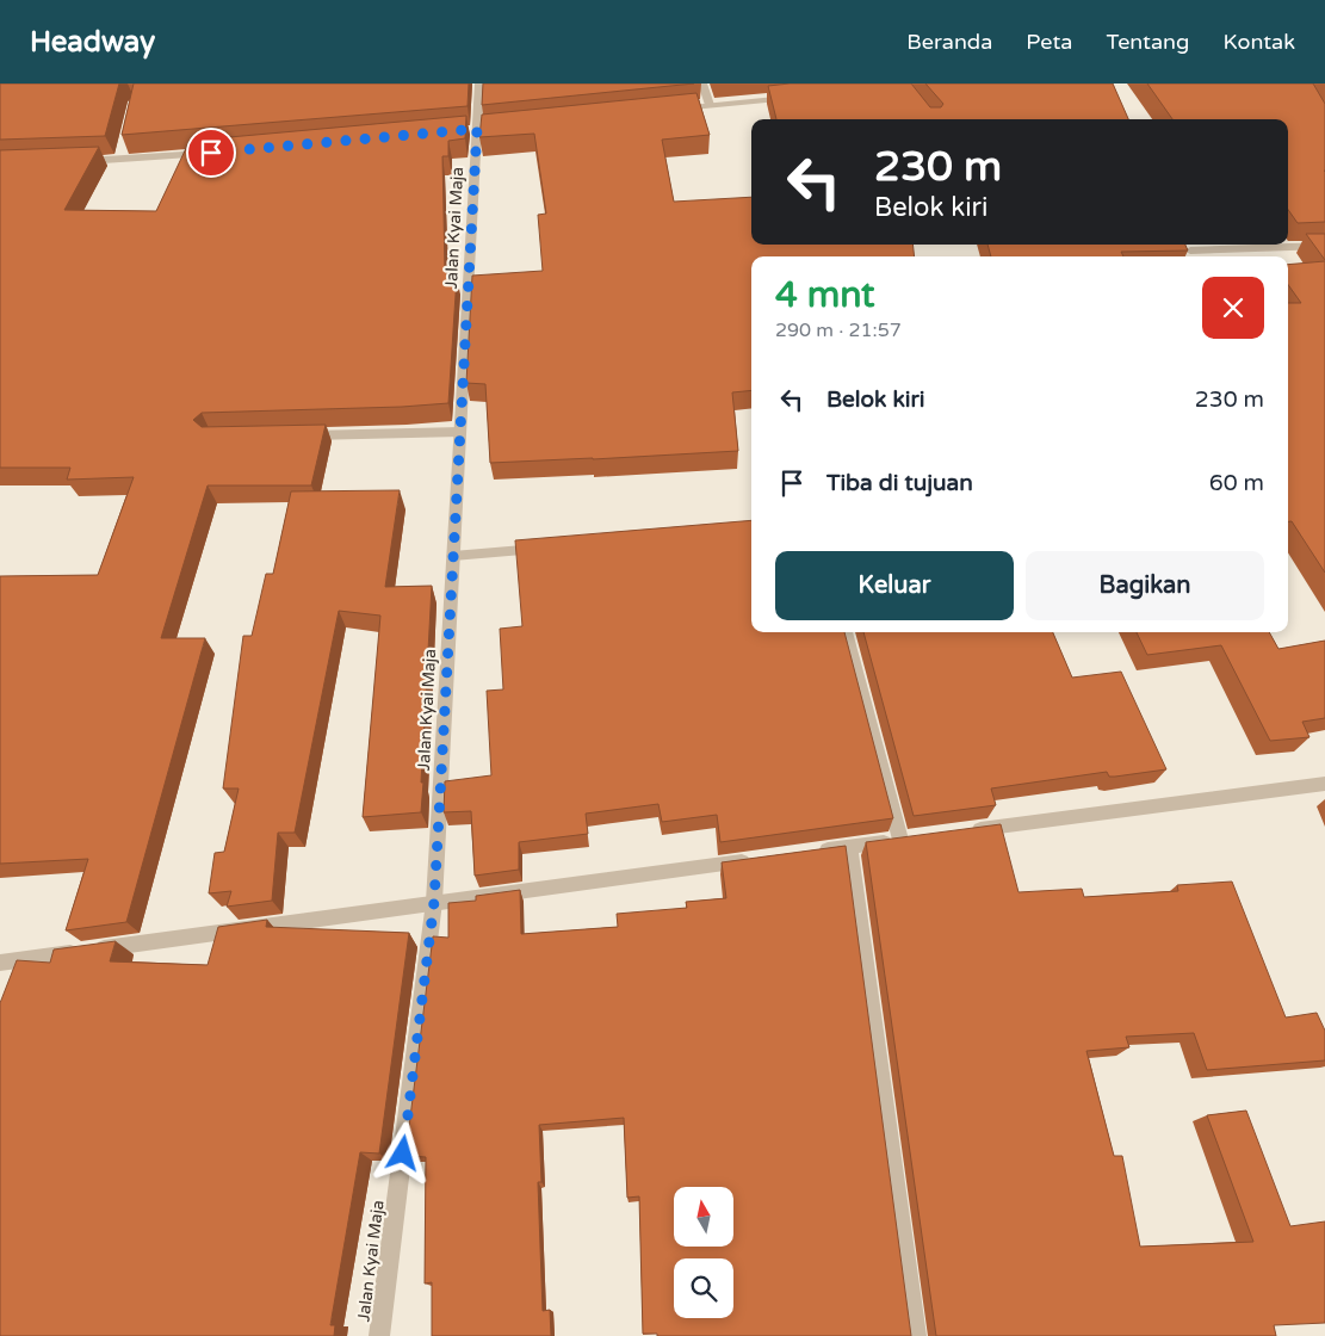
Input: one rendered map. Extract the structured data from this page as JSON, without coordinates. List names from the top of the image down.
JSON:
{
  "streets": {
    "street": ["Jalan Kyai Maja"]
  },
  "north": "top",
  "page": {
    "header": "Headway",
    "nav": [
      "Beranda",
      "Peta",
      "Tentang",
      "Kontak"
    ],
    "turn": ["230 m", "Belok kiri"],
    "heading": ["4 mnt", "290 m · 21:57"],
    "list": [
      {
        "name": "Belok kiri",
        "value": "230 m"
      },
      {
        "name": "Tiba di tujuan",
        "value": "60 m"
      }
    ],
    "buttons": ["Keluar", "Bagikan"]
  }
}
